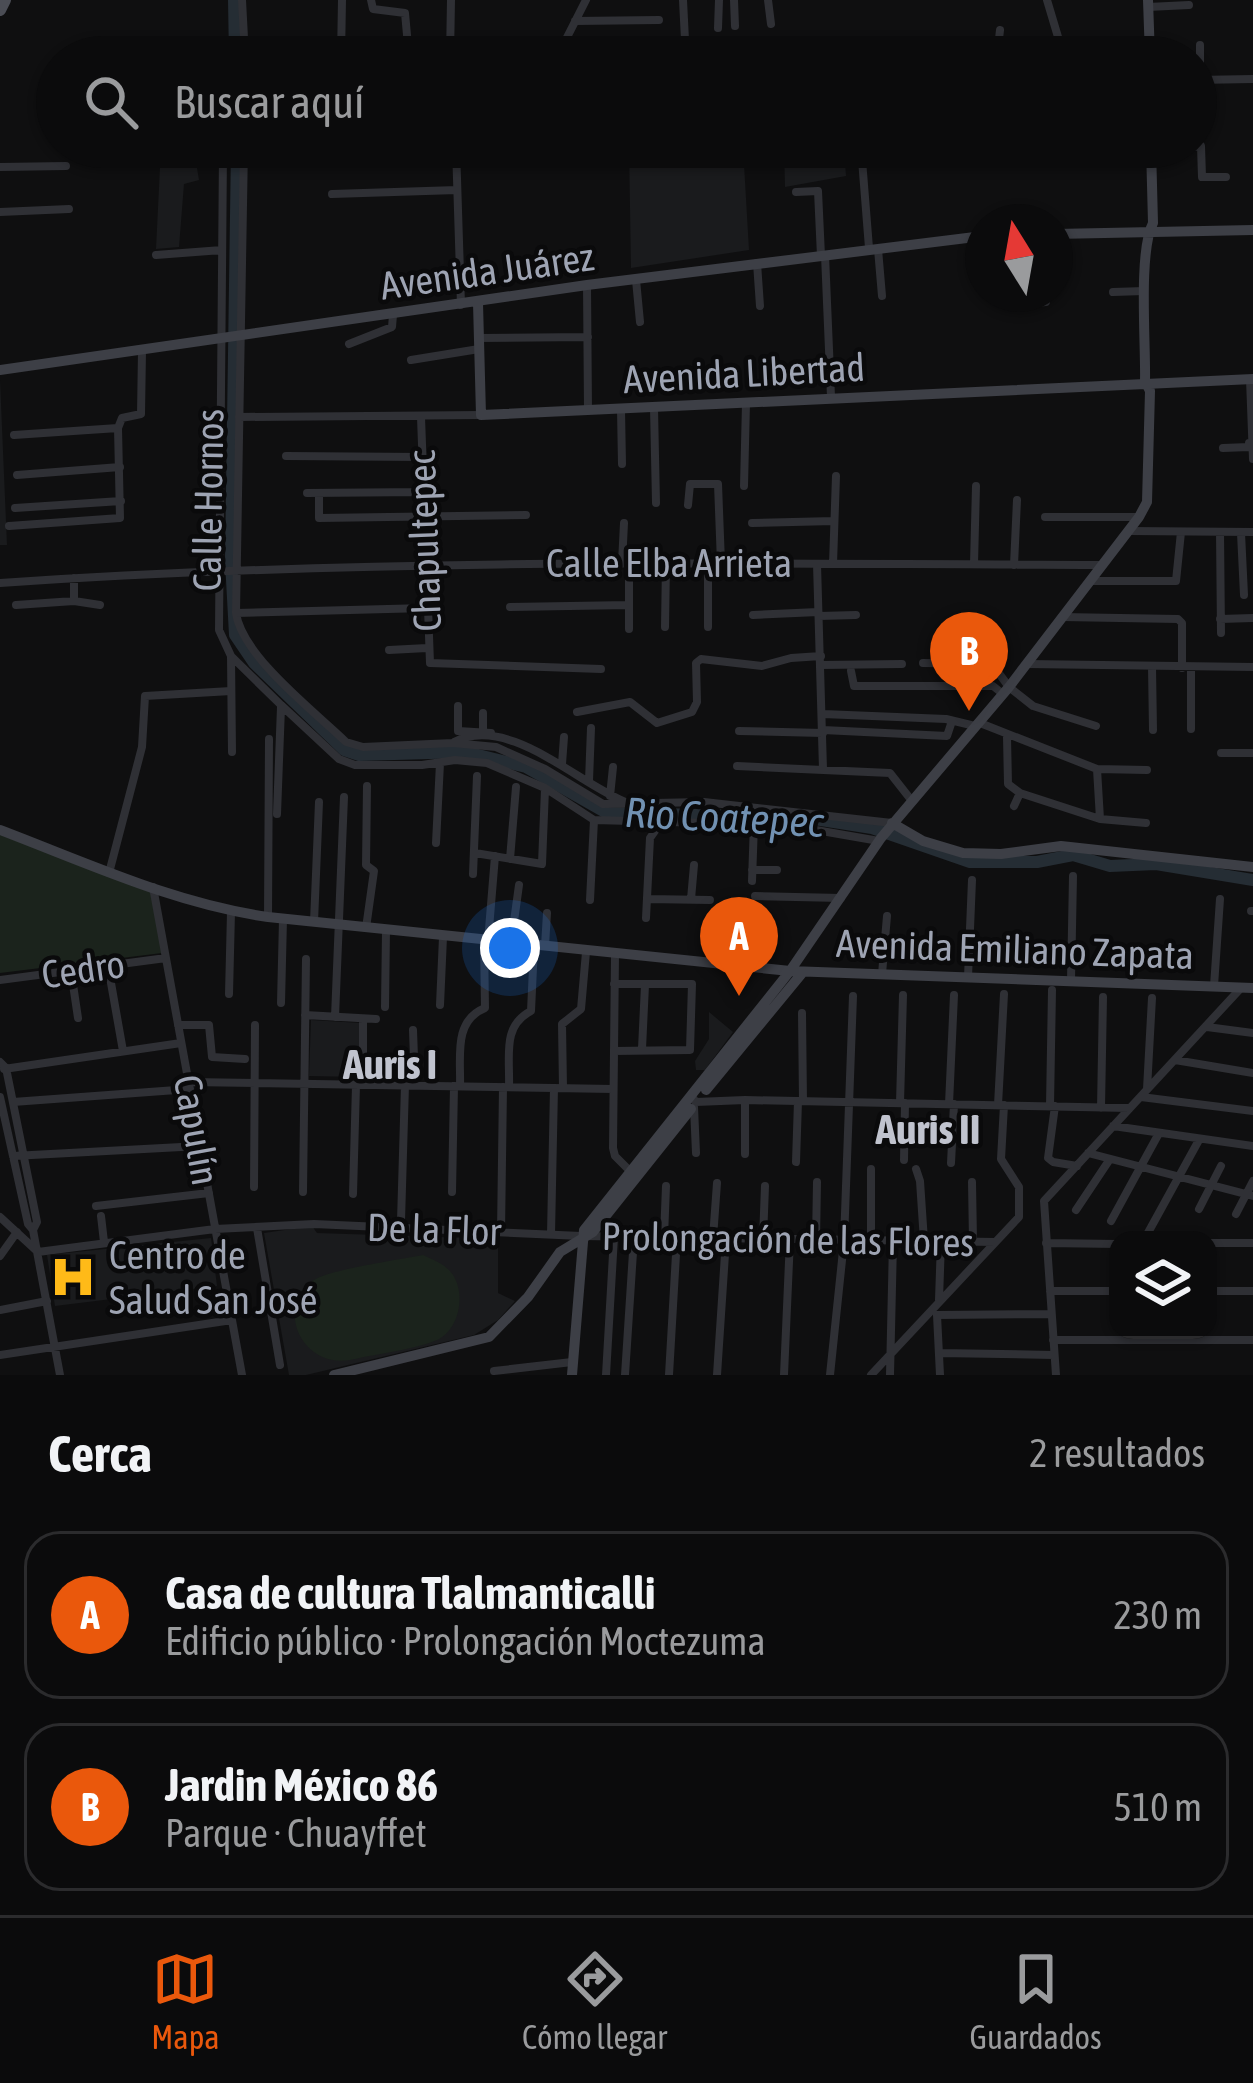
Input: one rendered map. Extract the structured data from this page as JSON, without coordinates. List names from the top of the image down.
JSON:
{
  "streets": {
    "street": [
      "Avenida Juárez",
      "Avenida Libertad",
      "Calle Hornos",
      "Chapultepec",
      "Calle Elba Arrieta",
      "Avenida Emiliano Zapata",
      "Cedro",
      "Capulín",
      "De la Flor",
      "Prolongación de las Flores"
    ]
  },
  "crossings": [
    ["Avenida Juárez", "Calle Hornos"],
    ["Avenida Libertad", "Calle Hornos"],
    ["Avenida Libertad", "Chapultepec"],
    ["Calle Hornos", "Calle Elba Arrieta"],
    ["Chapultepec", "Calle Elba Arrieta"],
    ["Avenida Emiliano Zapata", "Capulín"],
    ["Cedro", "Capulín"],
    ["Capulín", "De la Flor"],
    ["De la Flor", "Prolongación de las Flores"]
  ],
  "districts": ["Auris I", "Auris II"],
  "water": ["Rio Coatepec"],
  "places": {
    "hospital": ["Centro de Salud San José"]
  },
  "north": "top",
  "page": {
    "search": "Buscar aquí",
    "pins": ["B", "A"],
    "heading": ["Cerca", "2 resultados"],
    "list": [
      {
        "mark": "A",
        "name": "Casa de cultura Tlalmanticalli",
        "note": "Edificio público · Prolongación Moctezuma",
        "value": "230 m"
      },
      {
        "mark": "B",
        "name": "Jardin México 86",
        "note": "Parque · Chuayffet",
        "value": "510 m"
      }
    ],
    "nav": ["Mapa", "Cómo llegar", "Guardados"]
  }
}
